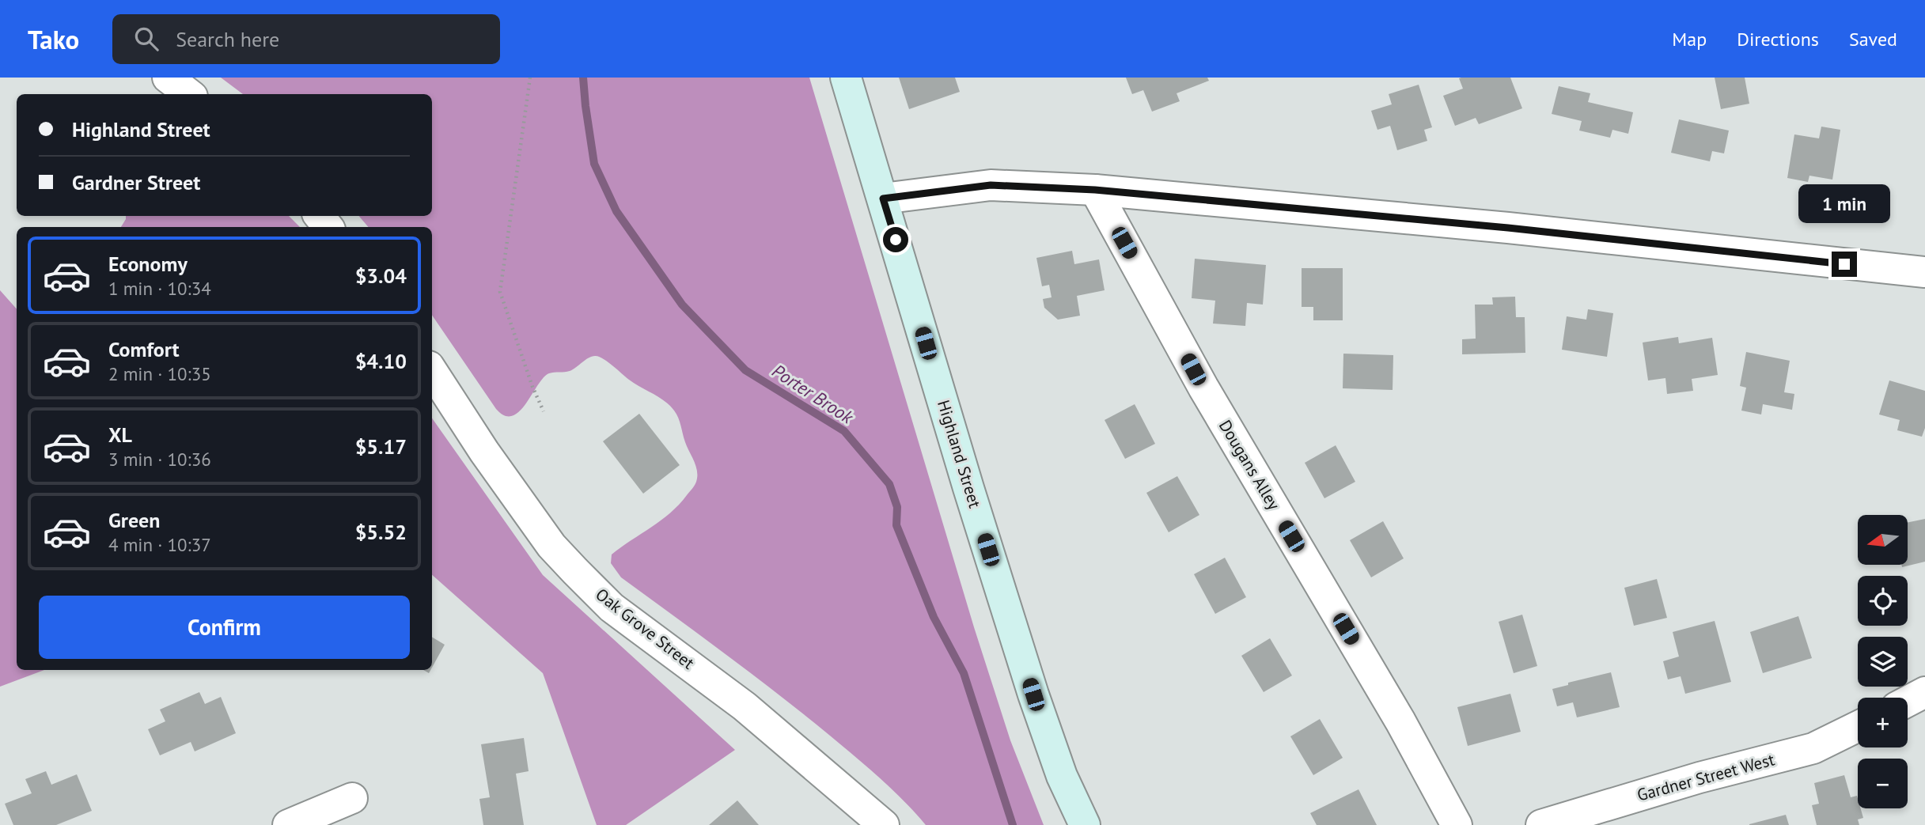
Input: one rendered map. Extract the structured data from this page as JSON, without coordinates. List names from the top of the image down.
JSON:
{
  "streets": {
    "main road": ["Highland Street"],
    "street": ["Dougans Alley", "Oak Grove Street", "Gardner Street West"]
  },
  "water": ["Porter Brook"],
  "north": "left",
  "page": {
    "header": "Tako",
    "search": "Search here",
    "nav": ["Map", "Directions", "Saved"],
    "banner": ["Highland Street", "Gardner Street"],
    "bubble": "1 min",
    "list": [
      {
        "name": "Economy",
        "note": "1 min · 10:34",
        "value": "$3.04"
      },
      {
        "name": "Comfort",
        "note": "2 min · 10:35",
        "value": "$4.10"
      },
      {
        "name": "XL",
        "note": "3 min · 10:36",
        "value": "$5.17"
      },
      {
        "name": "Green",
        "note": "4 min · 10:37",
        "value": "$5.52"
      }
    ],
    "map_buttons": ["+", "−"],
    "buttons": "Confirm"
  }
}
